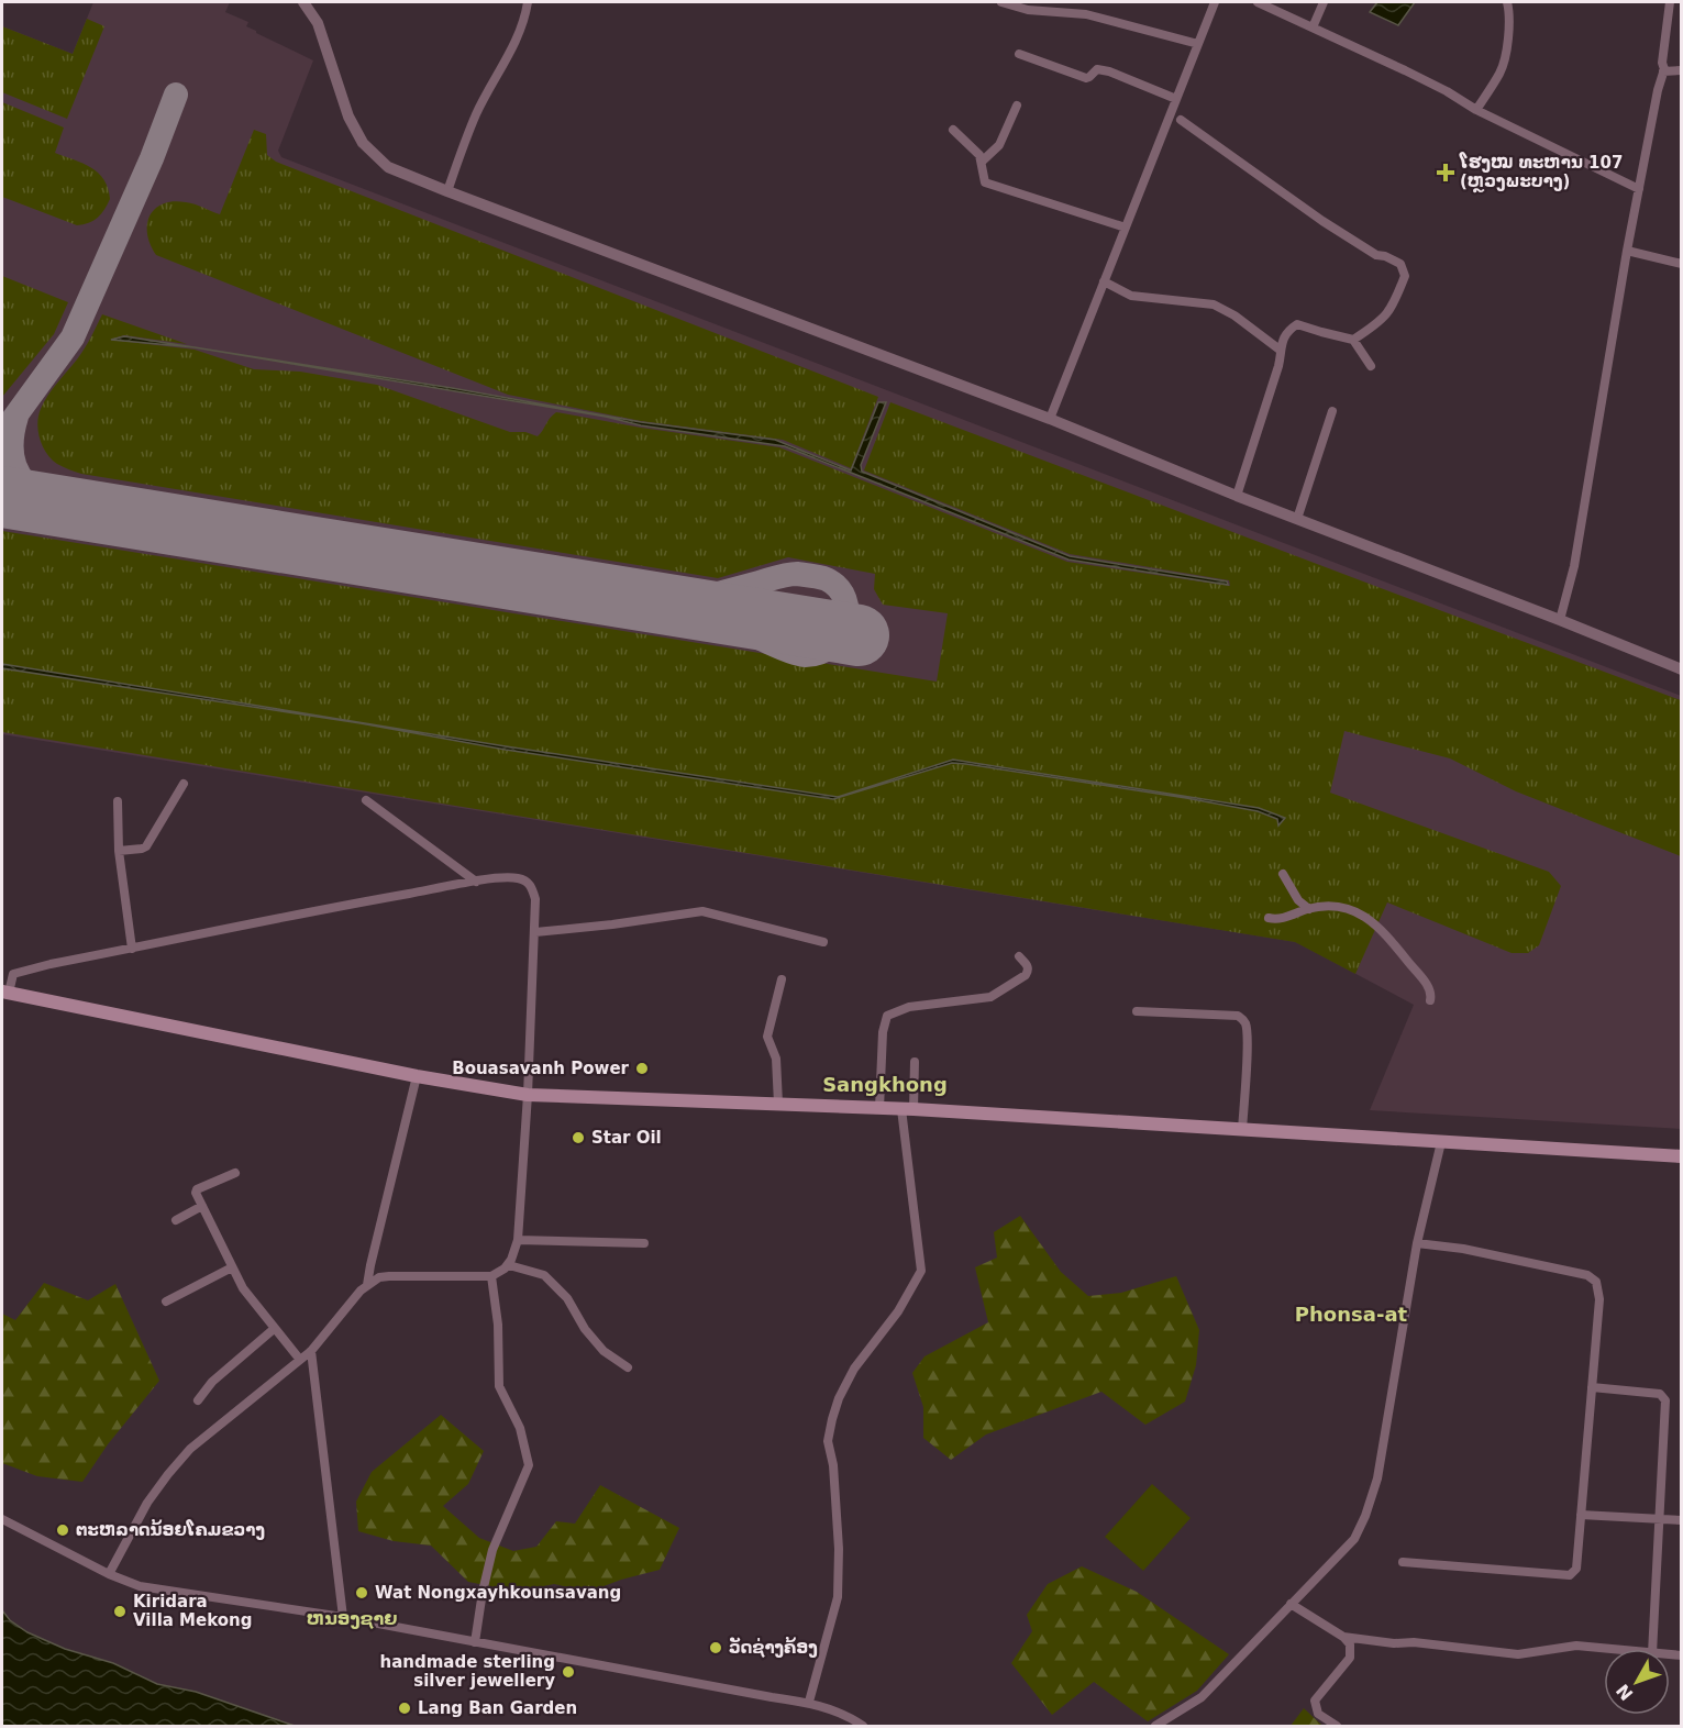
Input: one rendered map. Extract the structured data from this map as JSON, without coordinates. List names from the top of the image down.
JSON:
{
  "districts": ["Sangkhong", "Phonsa-at", "ຫນອງຊາຍ"],
  "places": {
    "health": ["ໂຮງໝ ທະຫານ 107 (ຫຼວງພະບາງ)"],
    "other": [
      "Bouasavanh Power",
      "Star Oil",
      "ຕະຫລາດນ້ອຍໂຄມຂວາງ",
      "Wat Nongxayhkounsavang",
      "Kiridara Villa Mekong",
      "ວັດຊ່າງຄ້ອງ",
      "handmade sterling silver jewellery",
      "Lang Ban Garden"
    ]
  },
  "north": "bottom left"
}
